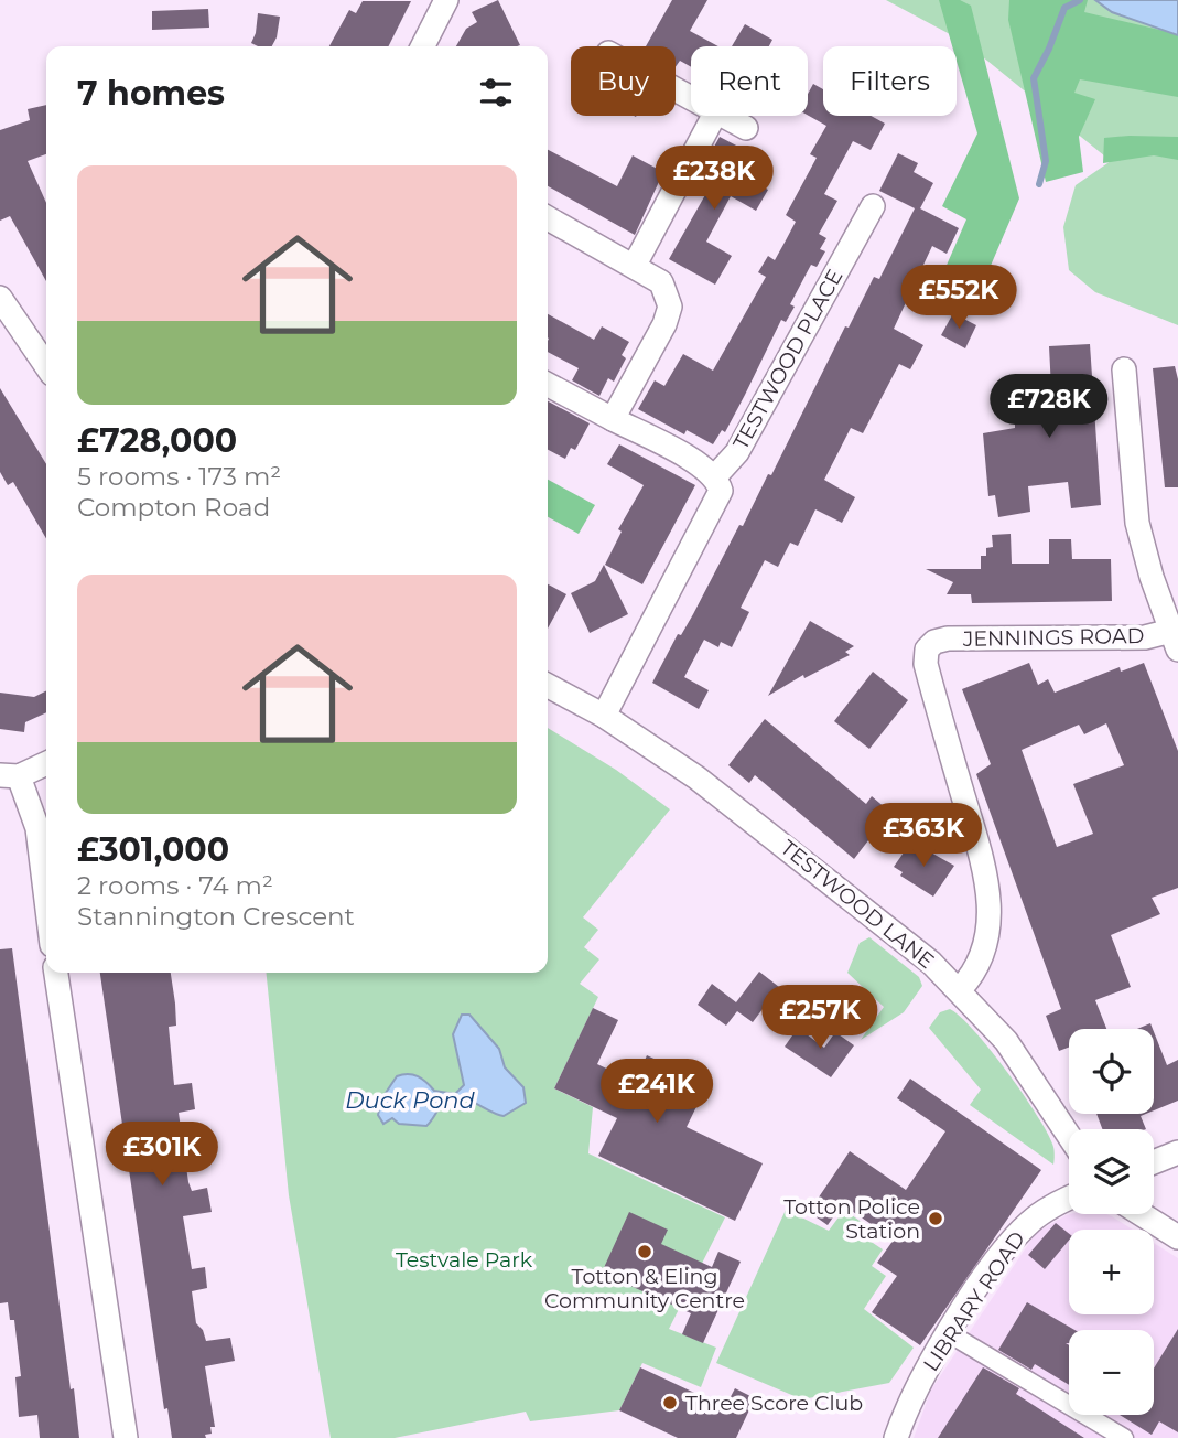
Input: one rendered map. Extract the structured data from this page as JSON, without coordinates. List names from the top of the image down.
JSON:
{
  "streets": {
    "street": [
      "TESTWOOD PLACE",
      "JENNINGS ROAD",
      "TESTWOOD LANE",
      "LIBRARY ROAD"
    ]
  },
  "crossings": [
    ["JENNINGS ROAD", "TESTWOOD LANE"]
  ],
  "water": ["Duck Pond"],
  "parks": ["Testvale Park"],
  "places": ["Totton Police Station", "Totton & Eling Community Centre", "Three Score Club"],
  "page": {
    "chip": ["Buy", "Rent", "Filters"],
    "heading": "7 homes",
    "list": [
      {
        "name": "£728,000",
        "note": "5 rooms · 173 m² · Compton Road"
      },
      {
        "name": "£301,000",
        "note": "2 rooms · 74 m² · Stannington Crescent"
      }
    ],
    "price": [
      "£238K",
      "£552K",
      "£728K",
      "£363K",
      "£257K",
      "£241K",
      "£301K"
    ],
    "map_buttons": ["+", "−"]
  }
}
